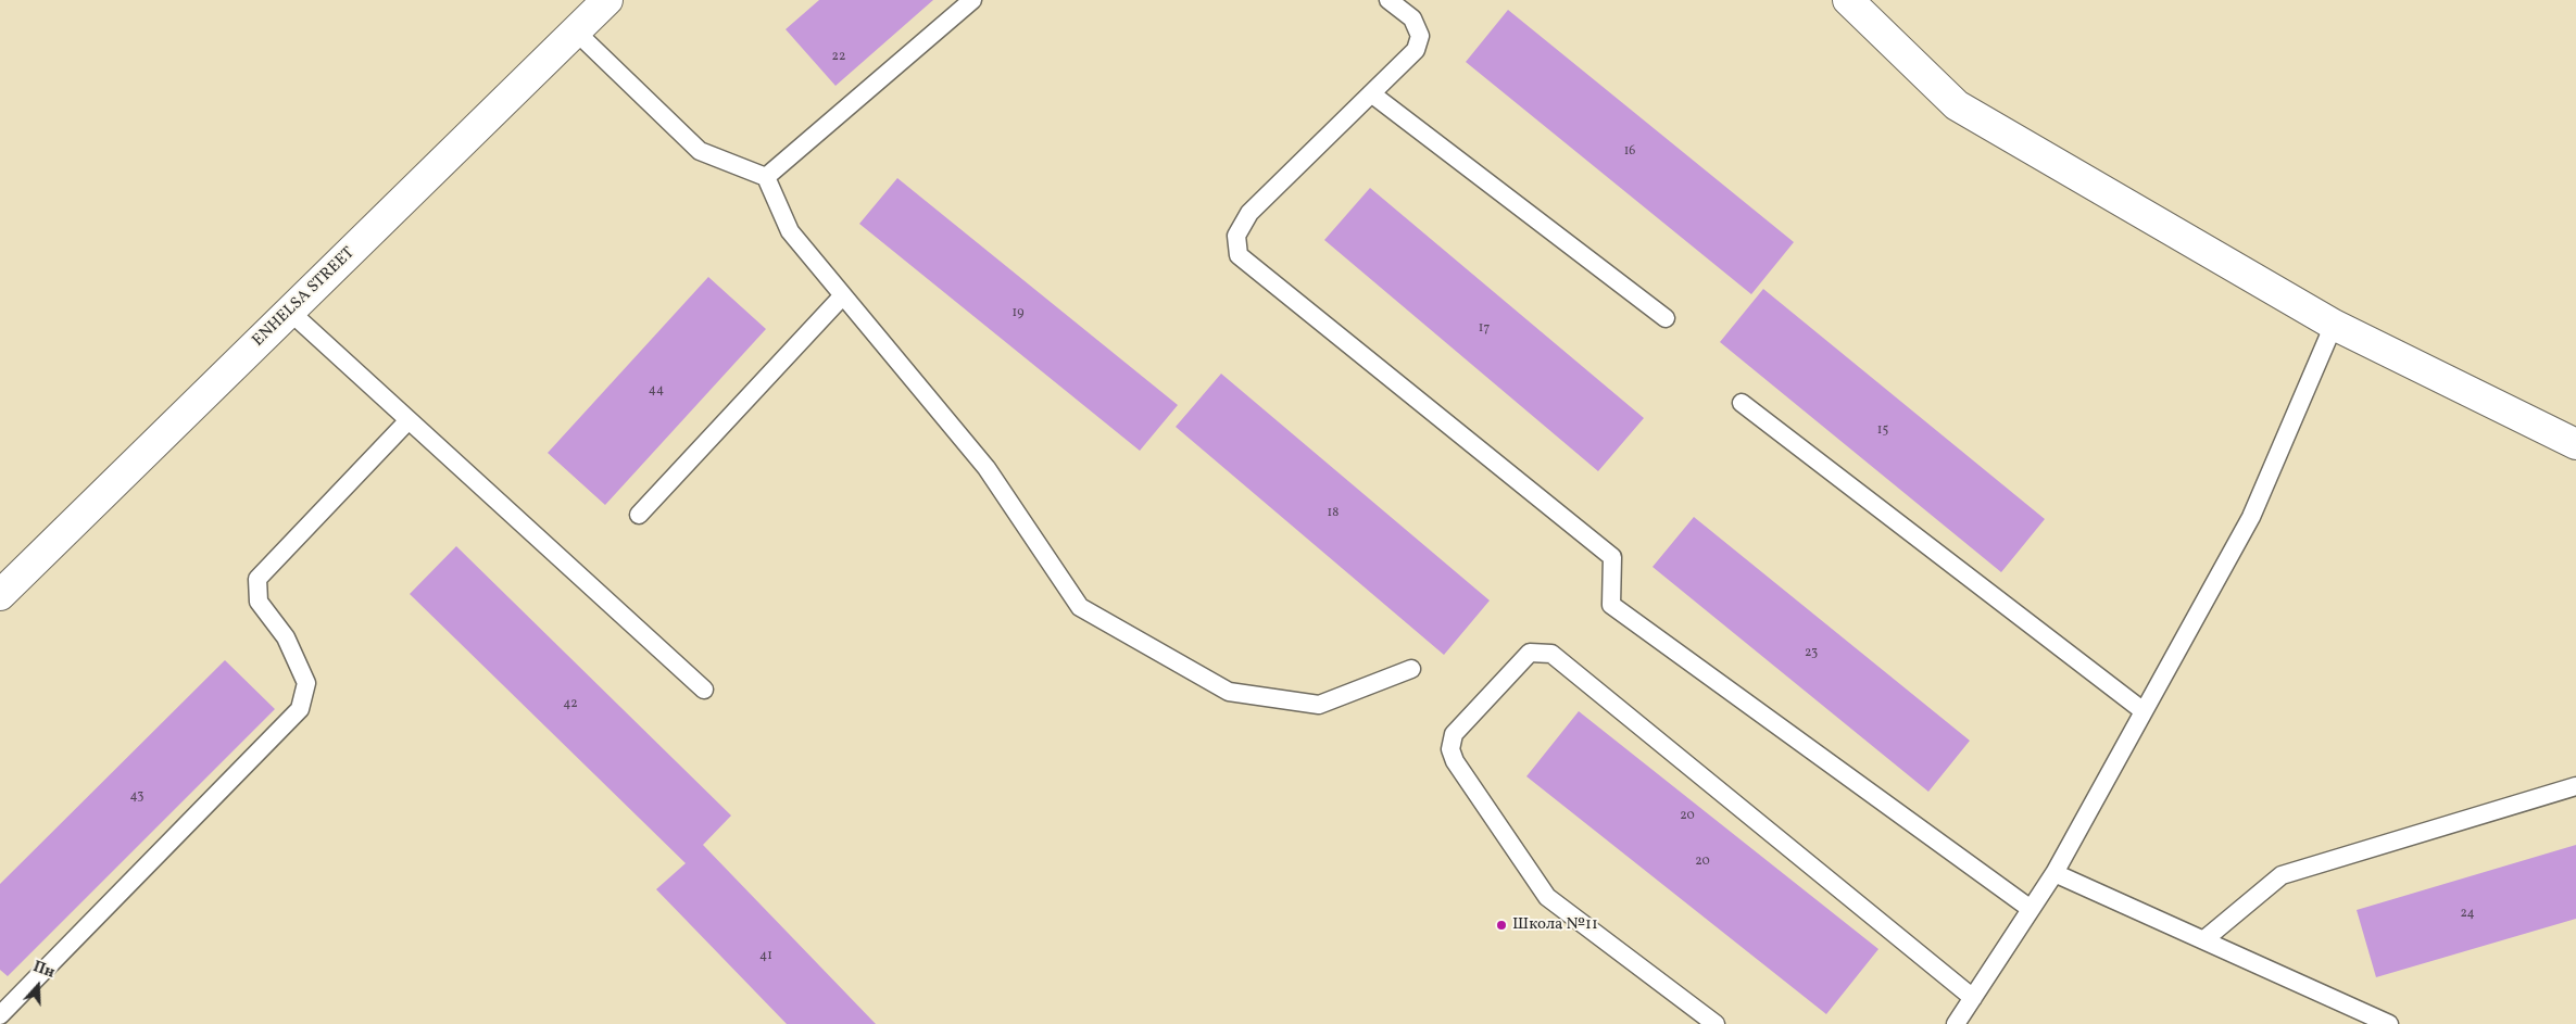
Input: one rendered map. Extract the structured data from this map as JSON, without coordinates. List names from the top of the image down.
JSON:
{
  "streets": {
    "street": ["ENHELSA STREET"]
  },
  "places": ["Школа №11"],
  "house_numbers": [
    "22",
    "16",
    "19",
    "17",
    "44",
    "15",
    "18",
    "23",
    "42",
    "43",
    "20",
    "20",
    "24",
    "41"
  ],
  "north": "top"
}
